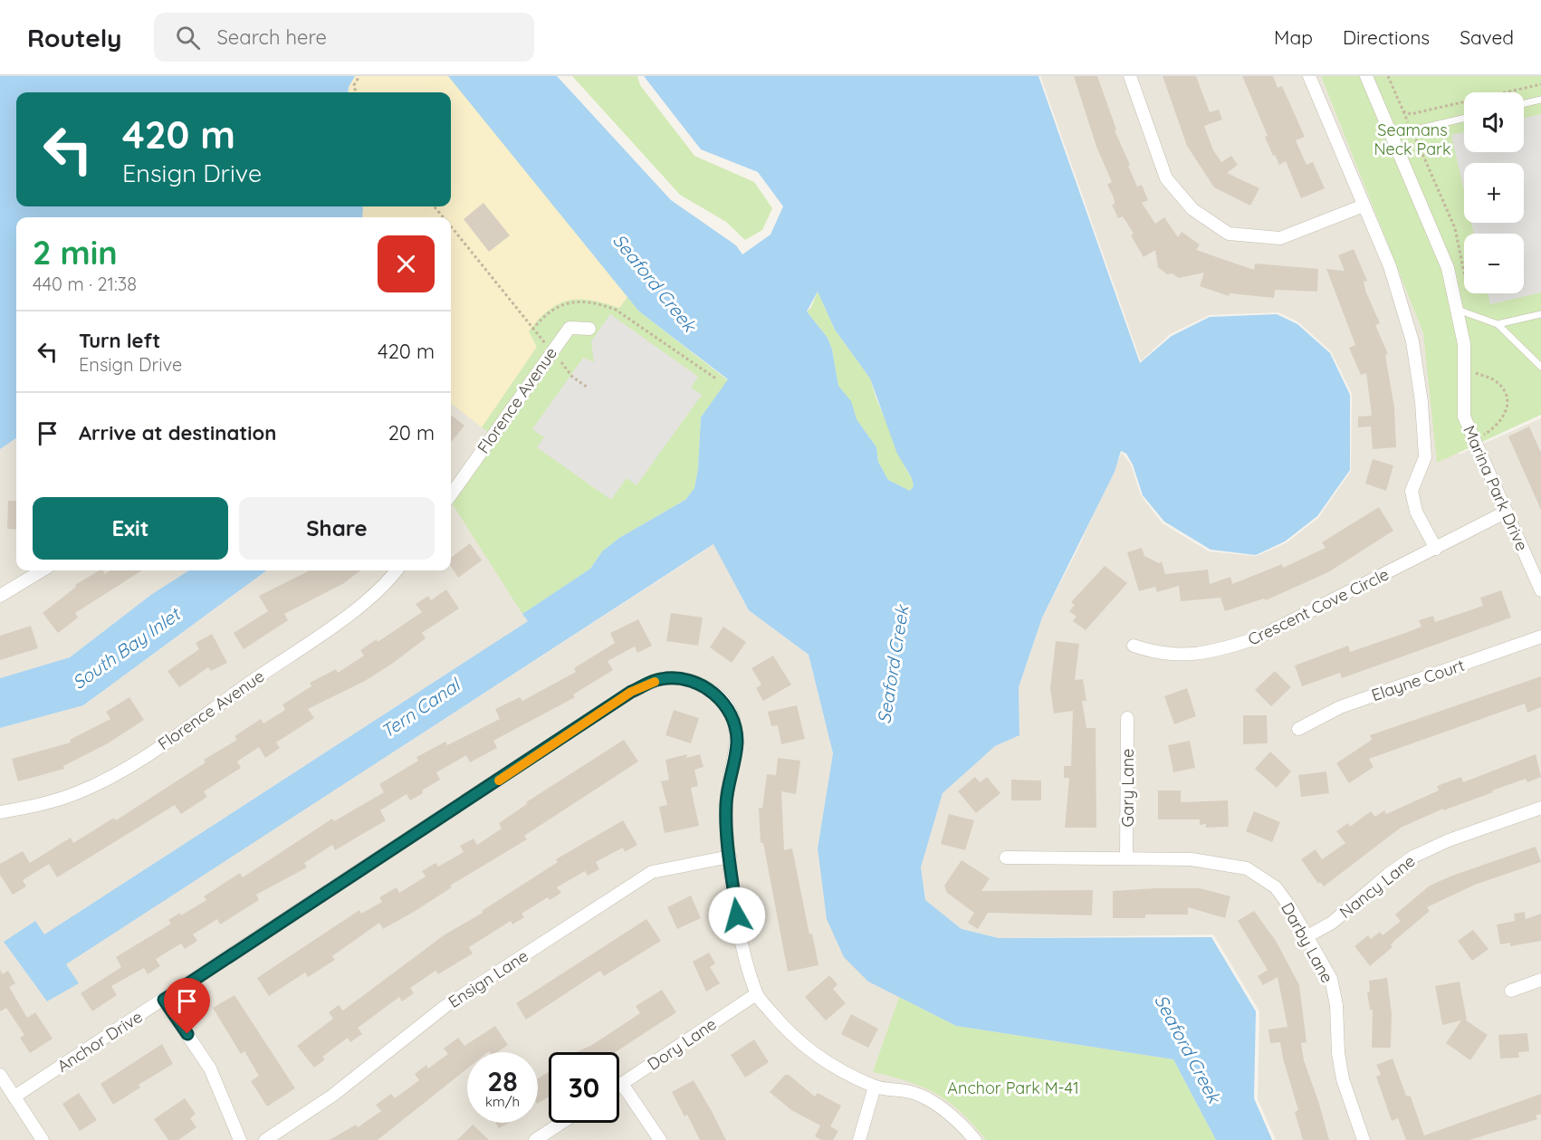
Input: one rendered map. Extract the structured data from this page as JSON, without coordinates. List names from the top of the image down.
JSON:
{
  "streets": {
    "street": [
      "Florence Avenue",
      "Marina Park Drive",
      "Crescent Cove Circle",
      "Elayne Court",
      "Gary Lane",
      "Nancy Lane",
      "Darby Lane",
      "Ensign Lane",
      "Anchor Drive",
      "Dory Lane"
    ]
  },
  "crossings": [
    ["Marina Park Drive", "Crescent Cove Circle"],
    ["Gary Lane", "Darby Lane"],
    ["Nancy Lane", "Darby Lane"],
    ["Ensign Lane", "Anchor Drive"],
    ["Anchor Drive", "Dory Lane"]
  ],
  "water": ["Seaford Creek", "South Bay Inlet", "Tern Canal"],
  "parks": ["Seamans Neck Park", "Anchor Park M-41"],
  "page": {
    "header": "Routely",
    "search": "Search here",
    "nav": ["Map", "Directions", "Saved"],
    "map_buttons": ["+", "−"],
    "turn": ["420 m", "Ensign Drive"],
    "heading": ["2 min", "440 m · 21:38"],
    "list": [
      {
        "name": "Turn left",
        "note": "Ensign Drive",
        "value": "420 m"
      },
      {
        "name": "Arrive at destination",
        "value": "20 m"
      }
    ],
    "buttons": ["Exit", "Share"],
    "speed": "28 km/h",
    "limit": "30"
  }
}
